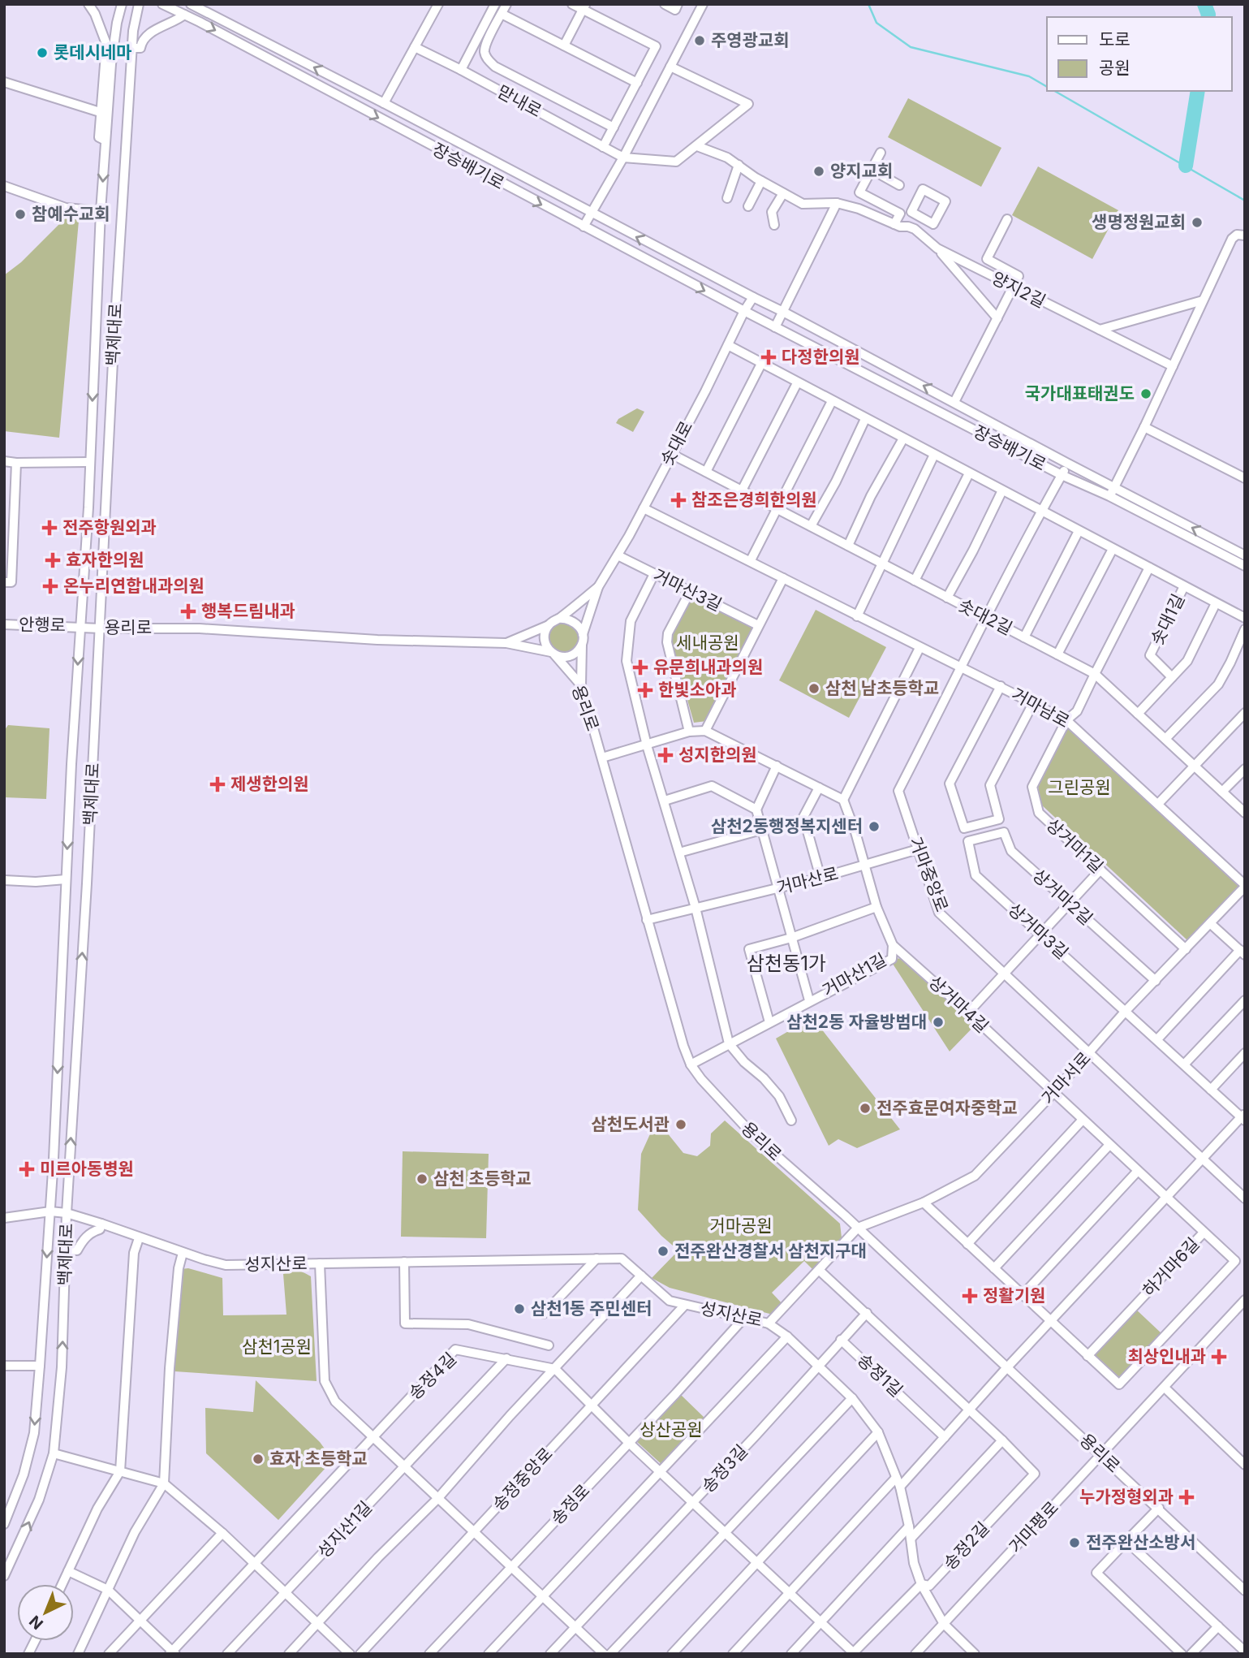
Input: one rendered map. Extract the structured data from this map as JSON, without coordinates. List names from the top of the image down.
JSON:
{
  "streets": {
    "street": [
      "맏내로",
      "장승배기로",
      "양지2길",
      "백제대로",
      "솟대로",
      "거마산3길",
      "솟대2길",
      "솟대1길",
      "안행로",
      "용리로",
      "거마남로",
      "상거마1길",
      "거마중앙로",
      "거마산로",
      "상거마2길",
      "상거마3길",
      "거마산1길",
      "상거마4길",
      "거마서로",
      "성지산로",
      "하거마6길",
      "송정1길",
      "송정4길",
      "송정3길",
      "송정중앙로",
      "송정로",
      "거마평로",
      "성지산1길",
      "송정2길"
    ]
  },
  "crossings": [
    ["장승배기로", "솟대로"],
    ["장승배기로", "거마중앙로"],
    ["백제대로", "안행로"],
    ["백제대로", "용리로"],
    ["백제대로", "성지산로"],
    ["솟대로", "거마산3길"],
    ["솟대로", "솟대2길"],
    ["솟대로", "솟대1길"],
    ["솟대로", "거마남로"],
    ["솟대2길", "솟대1길"],
    ["솟대2길", "상거마1길"],
    ["솟대2길", "거마중앙로"],
    ["솟대1길", "거마중앙로"],
    ["안행로", "용리로"],
    ["용리로", "거마산로"],
    ["용리로", "거마산1길"],
    ["용리로", "거마서로"],
    ["용리로", "성지산로"],
    ["용리로", "거마평로"],
    ["거마남로", "상거마1길"],
    ["거마남로", "거마중앙로"],
    ["거마남로", "거마서로"],
    ["상거마1길", "거마서로"],
    ["거마중앙로", "거마산로"],
    ["거마중앙로", "거마서로"],
    ["거마산로", "거마산1길"],
    ["거마산로", "상거마4길"],
    ["상거마2길", "상거마3길"],
    ["상거마2길", "거마서로"],
    ["상거마3길", "거마서로"],
    ["거마산1길", "상거마4길"],
    ["상거마4길", "거마서로"],
    ["상거마4길", "하거마6길"],
    ["거마서로", "성지산로"],
    ["거마서로", "하거마6길"],
    ["성지산로", "송정중앙로"],
    ["성지산로", "송정2길"],
    ["송정3길", "송정중앙로"],
    ["송정3길", "송정로"],
    ["송정3길", "송정2길"],
    ["거마평로", "송정2길"]
  ],
  "districts": ["삼천동1가"],
  "parks": [
    "세내공원",
    "그린공원",
    "거마공원",
    "삼천1공원",
    "상산공원"
  ],
  "places": {
    "other": [
      "주영광교회",
      "롯데시네마",
      "양지교회",
      "참예수교회",
      "생명정원교회",
      "국가대표태권도",
      "삼천 남초등학교",
      "삼천2동행정복지센터",
      "삼천2동 자율방범대",
      "전주효문여자중학교",
      "삼천도서관",
      "삼천 초등학교",
      "전주완산경찰서 삼천지구대",
      "삼천1동 주민센터",
      "효자 초등학교",
      "전주완산소방서"
    ],
    "health": [
      "다정한의원",
      "참조은경희한의원",
      "전주항원외과",
      "효자한의원",
      "온누리연합내과의원",
      "행복드림내과",
      "유문희내과의원",
      "한빛소아과",
      "성지한의원",
      "제생한의원",
      "미르아동병원",
      "정활기원",
      "최상인내과",
      "누가정형외과"
    ]
  },
  "legend": ["도로", "공원"],
  "north": "bottom left"
}
